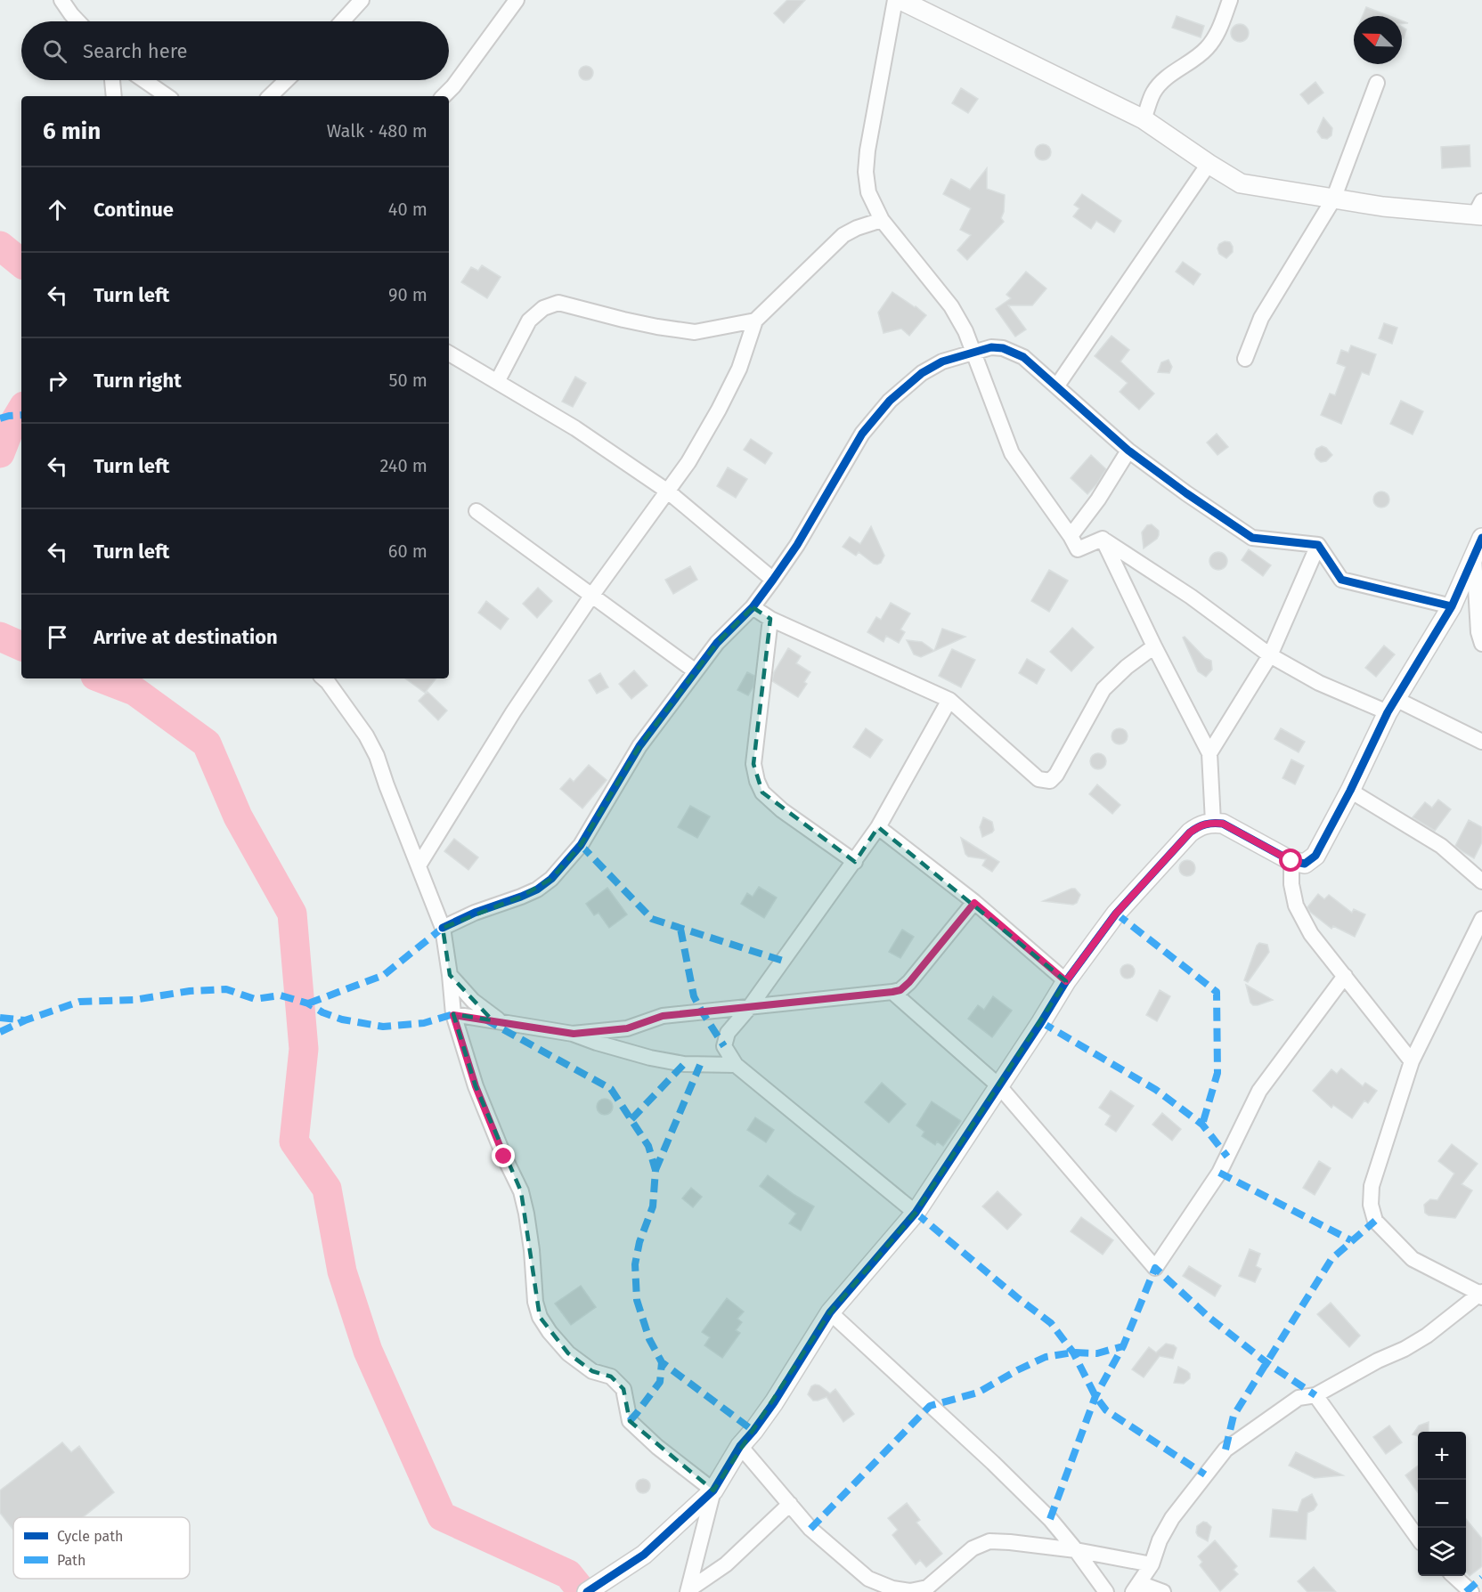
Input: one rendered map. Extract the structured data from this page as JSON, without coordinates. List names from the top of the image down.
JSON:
{
  "legend": ["Cycle path", "Path"],
  "north": "top left",
  "page": {
    "search": "Search here",
    "heading": ["6 min", "Walk · 480 m"],
    "list": [
      ["Continue", "40 m"],
      ["Turn left", "90 m"],
      ["Turn right", "50 m"],
      ["Turn left", "240 m"],
      ["Turn left", "60 m"],
      "Arrive at destination"
    ],
    "map_buttons": ["+", "−"]
  }
}
